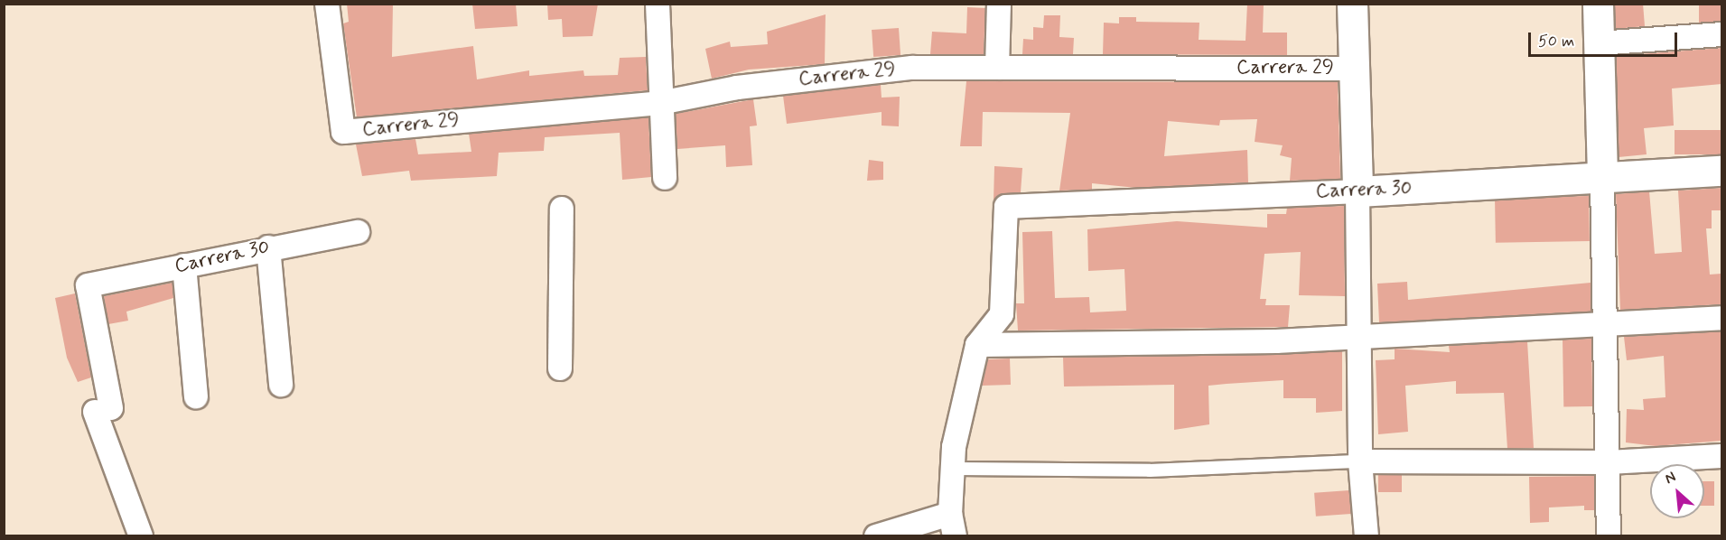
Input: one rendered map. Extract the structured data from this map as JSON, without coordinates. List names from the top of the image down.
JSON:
{
  "streets": {
    "main road": ["Carrera 30"],
    "street": ["Carrera 29"]
  },
  "scale_bar": "50 m",
  "north": "top left"
}
